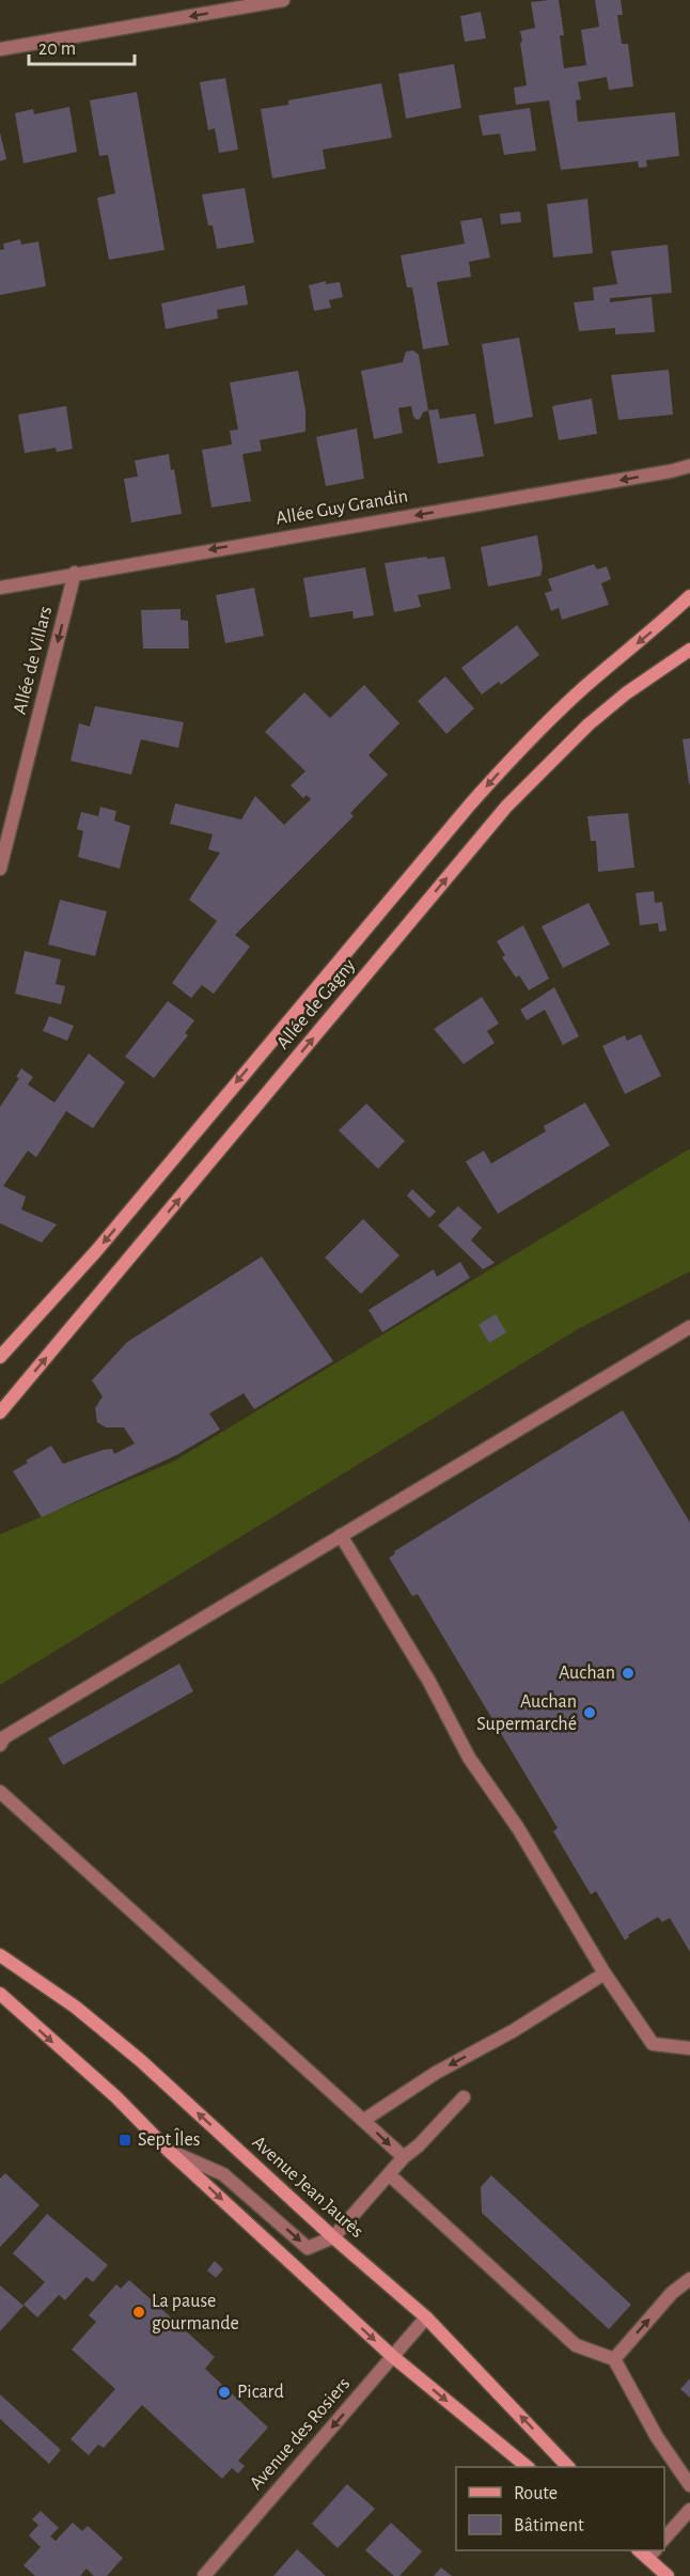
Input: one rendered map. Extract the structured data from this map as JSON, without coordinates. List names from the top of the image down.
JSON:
{
  "streets": {
    "main road": ["Allée de Gagny", "Avenue Jean Jaurès"],
    "street": ["Allée Guy Grandin", "Allée de Villars", "Avenue des Rosiers"]
  },
  "crossings": [
    ["Allée Guy Grandin", "Allée de Villars"],
    ["Avenue Jean Jaurès", "Avenue des Rosiers"]
  ],
  "one_way": ["Allée Guy Grandin", "Allée de Villars", "Avenue des Rosiers"],
  "places": {
    "other": [
      "Auchan",
      "Auchan Supermarché",
      "La pause gourmande",
      "Picard"
    ],
    "transit": ["Sept Îles"]
  },
  "legend": ["Route", "Bâtiment"],
  "scale_bar": "20 m"
}
